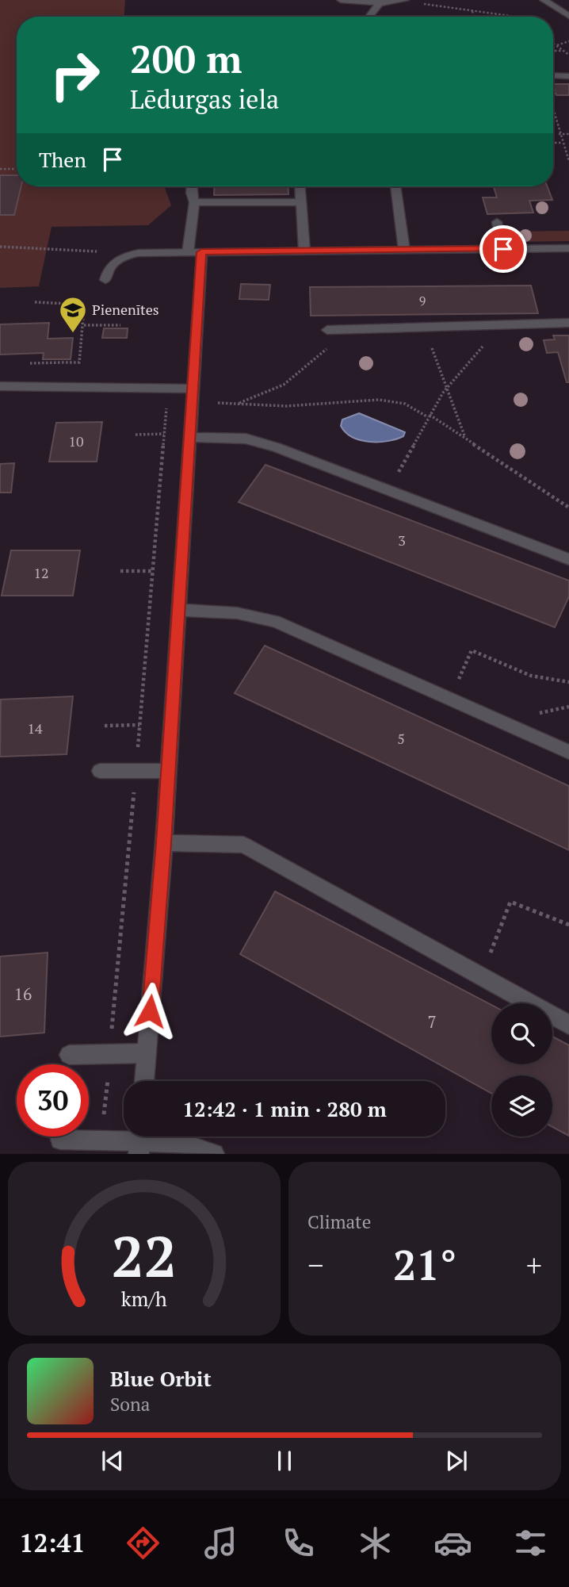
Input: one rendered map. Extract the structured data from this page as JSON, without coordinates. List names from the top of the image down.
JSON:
{
  "places": {
    "school or university": ["Pienenītes"]
  },
  "house_numbers": [
    "9",
    "10",
    "3",
    "12",
    "14",
    "5",
    "16",
    "7"
  ],
  "page": {
    "turn": ["200 m", "Lēdurgas iela"],
    "then": "Then",
    "limit": "30",
    "trip": "12:42 · 1 min · 280 m",
    "tile": "Climate",
    "heat": ["−", "21°", "+"],
    "song": ["Blue Orbit", "Sona"],
    "tabs": "12:41",
    "gauge": ["22", "km/h"]
  }
}
